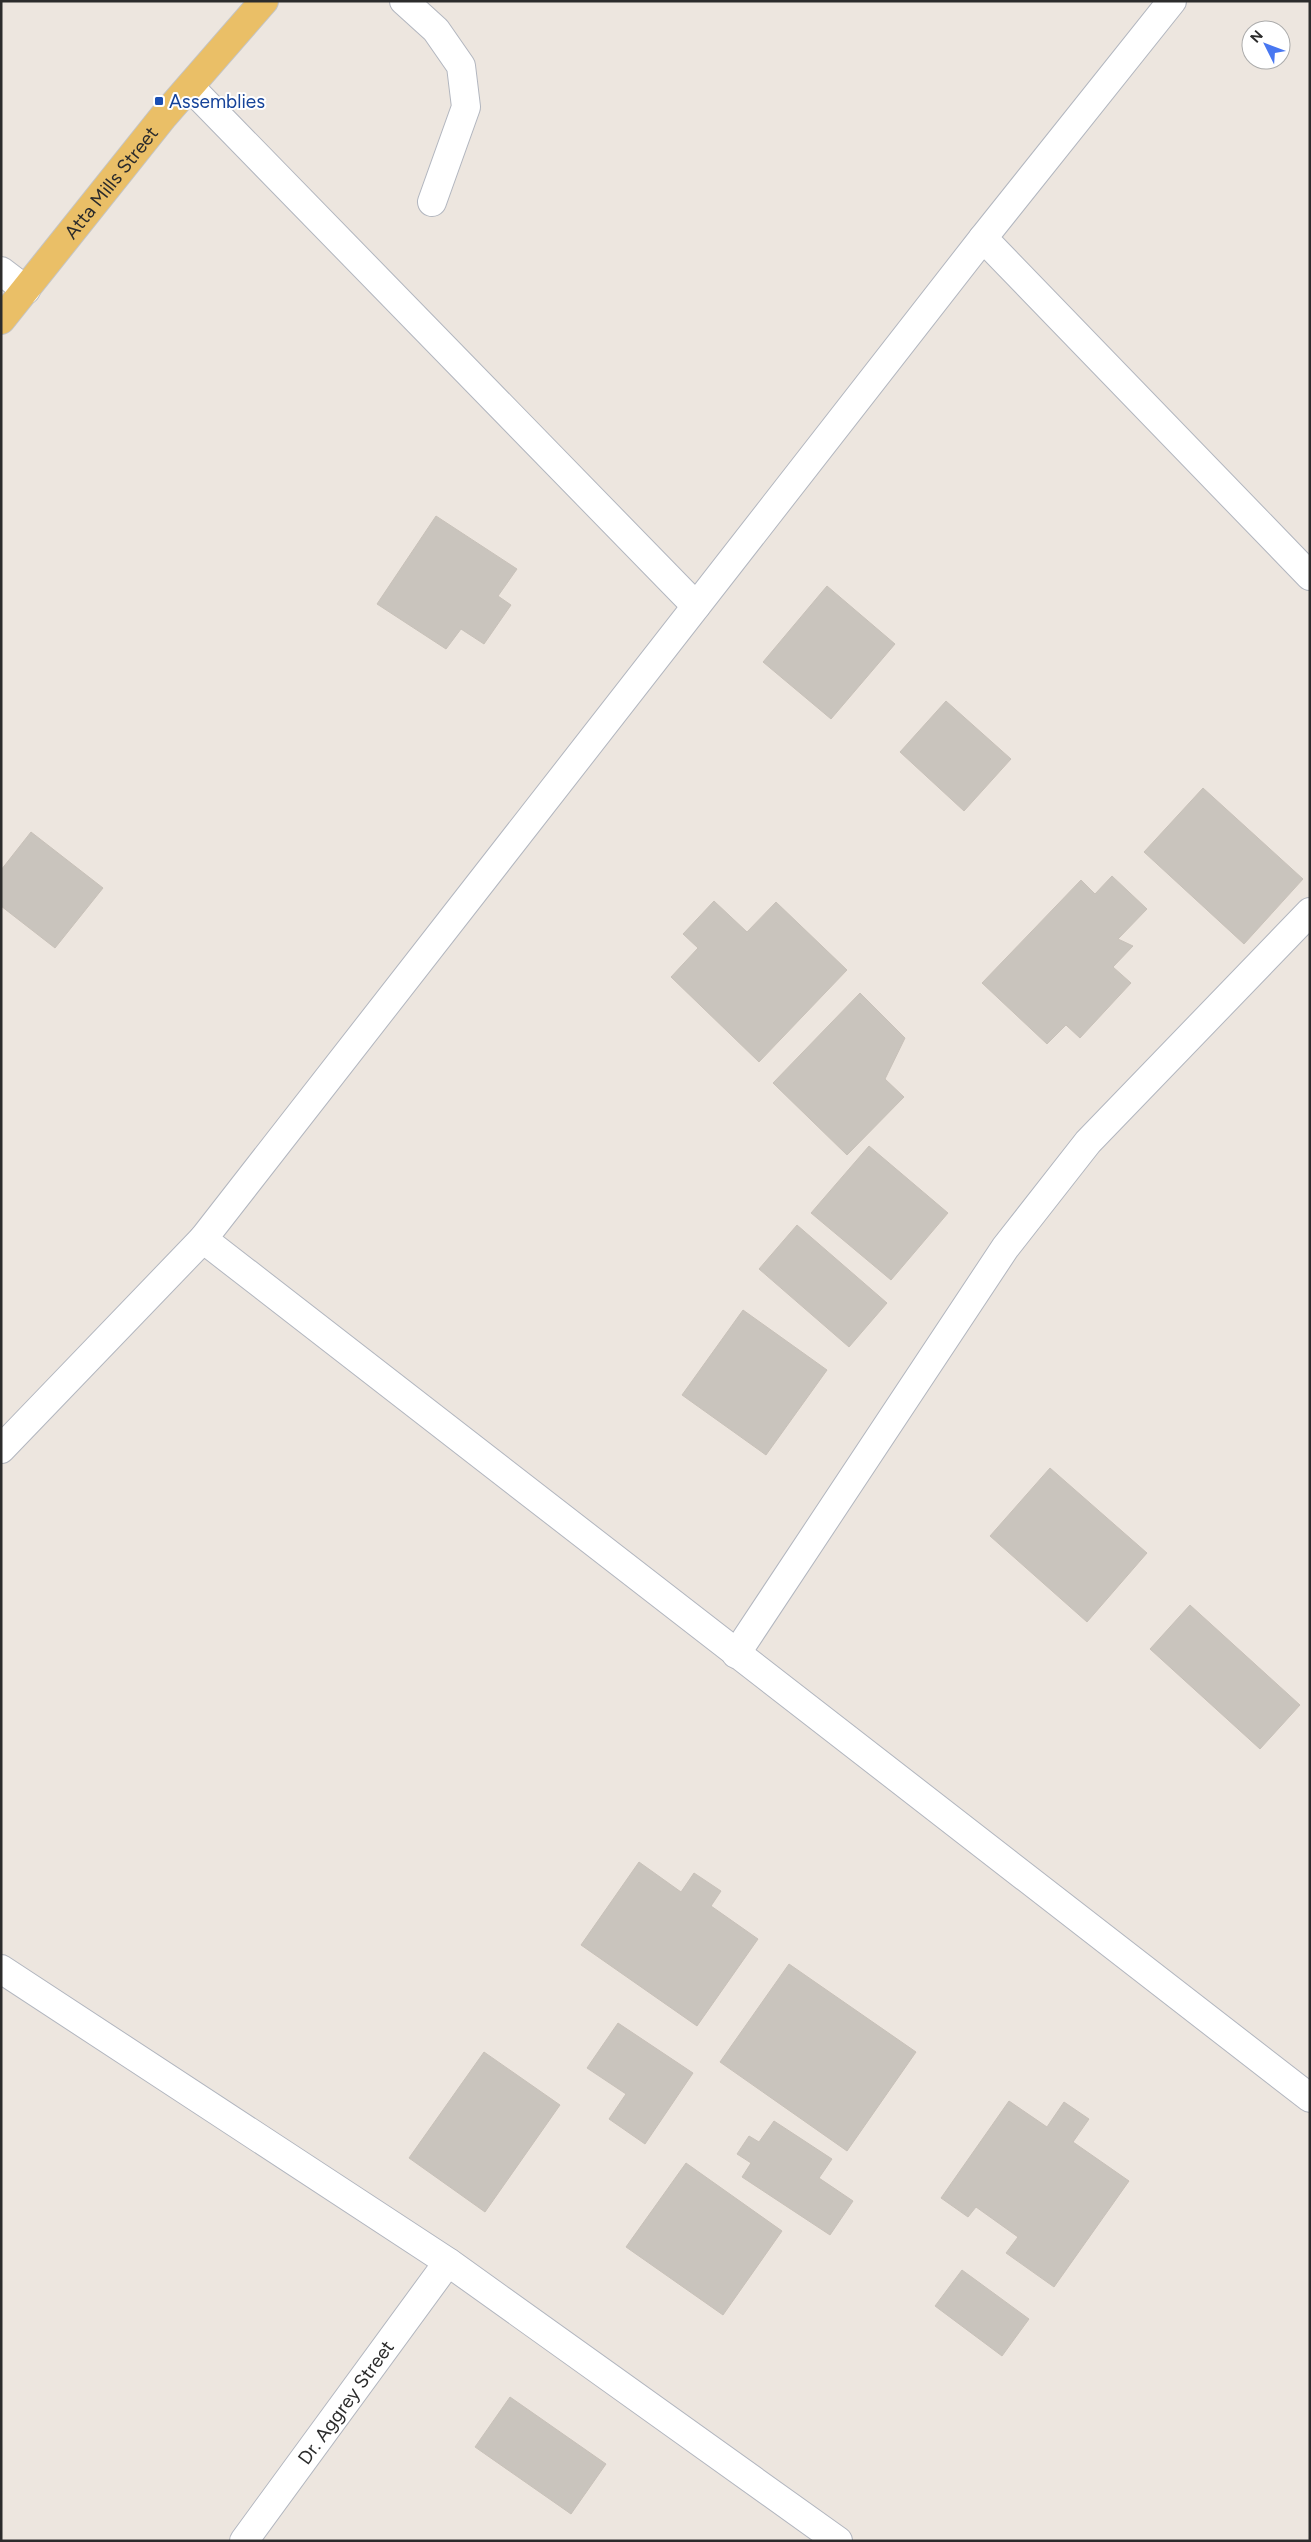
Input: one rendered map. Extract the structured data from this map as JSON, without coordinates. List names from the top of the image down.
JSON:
{
  "streets": {
    "main road": ["Atta Mills Street"],
    "street": ["Dr. Aggrey Street"]
  },
  "places": {
    "transit": ["Assemblies"]
  },
  "north": "top left"
}
